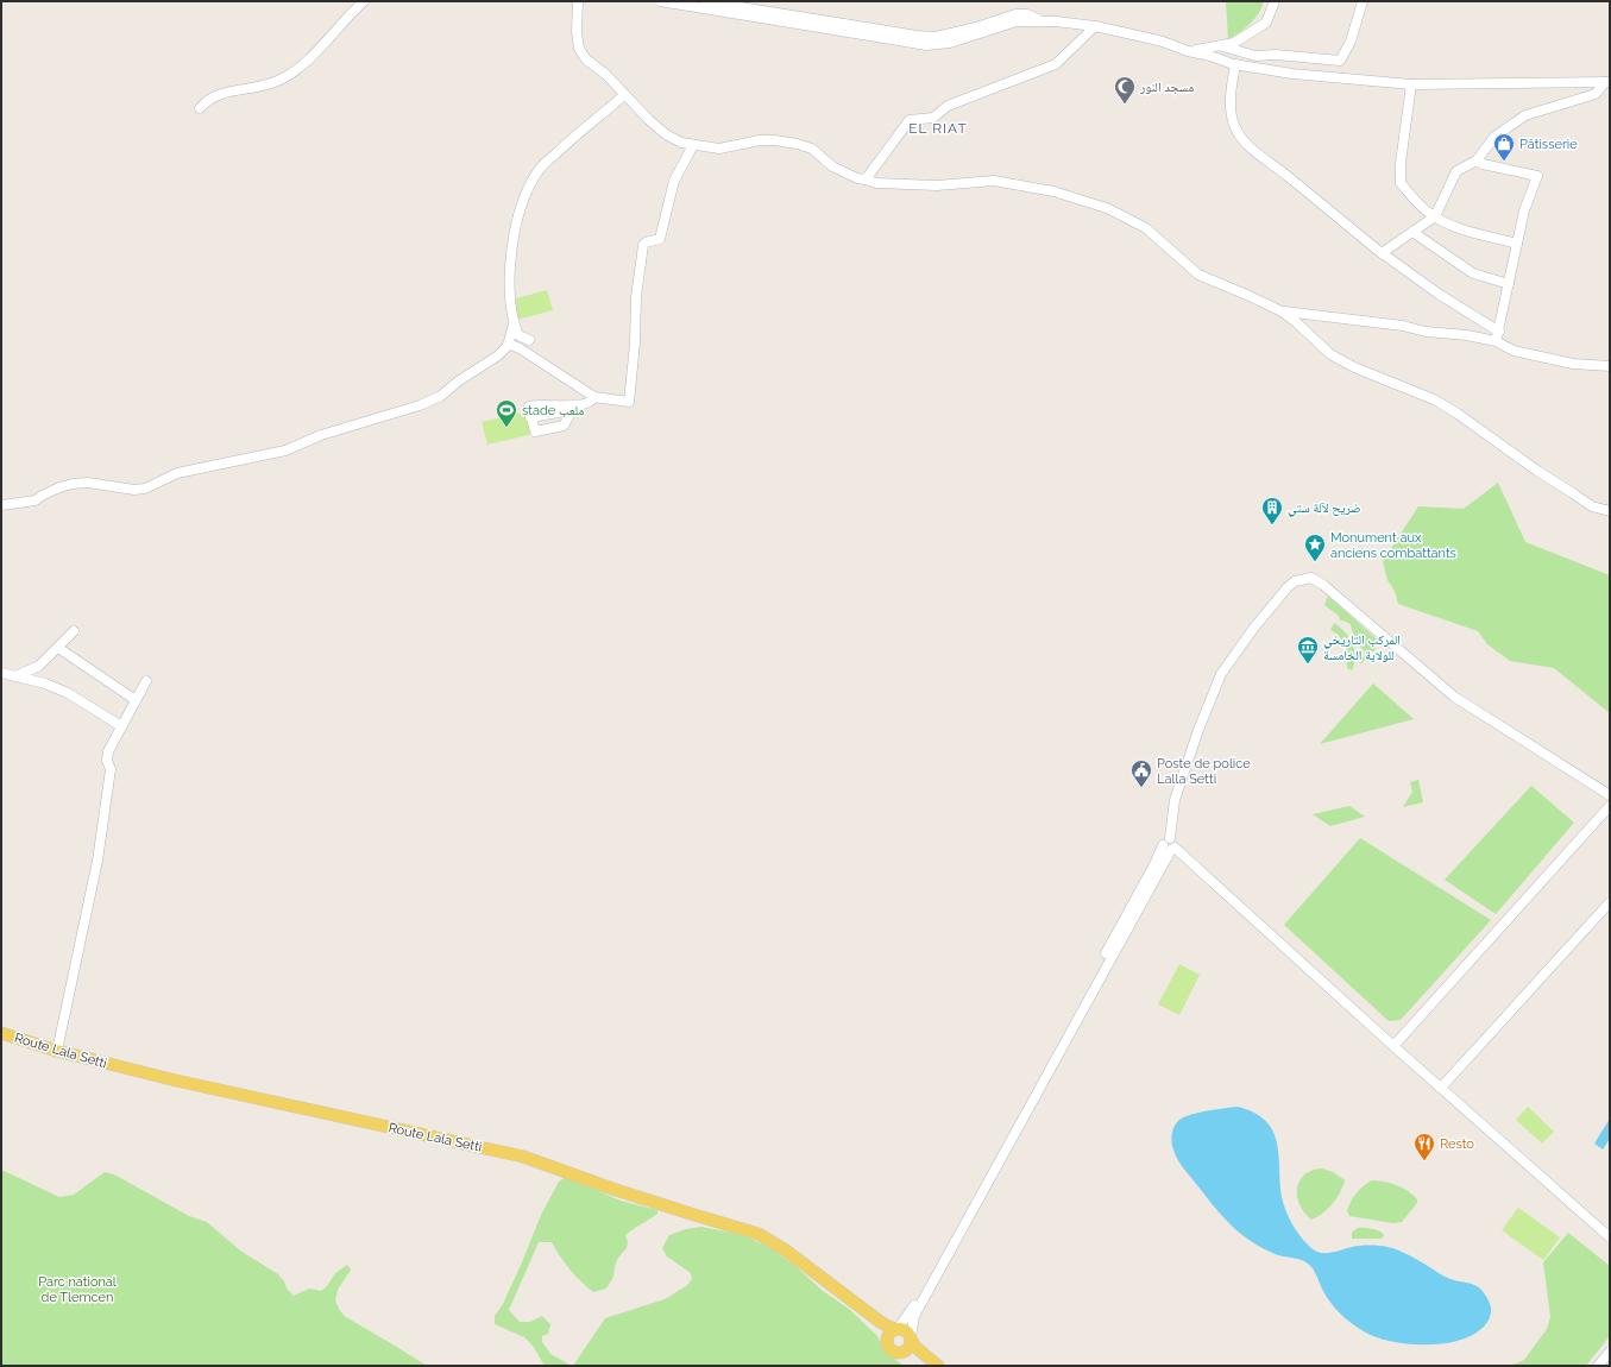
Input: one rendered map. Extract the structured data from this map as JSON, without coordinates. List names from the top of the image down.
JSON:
{
  "streets": {
    "main road": ["Route Lala Setti"]
  },
  "districts": ["EL RIAT"],
  "parks": ["Parc national de Tlemcen"],
  "places": {
    "mosque": ["مسجد النور"],
    "shop": ["Pâtisserie"],
    "sports": ["stade ملعب"],
    "building": ["ضريح لآلة ستي"],
    "place": ["Monument aux anciens combattants"],
    "museum": ["المركب التاريخي للولاية الخامسة"],
    "public building": ["Poste de police Lalla Setti"],
    "restaurant": ["Resto"]
  }
}
